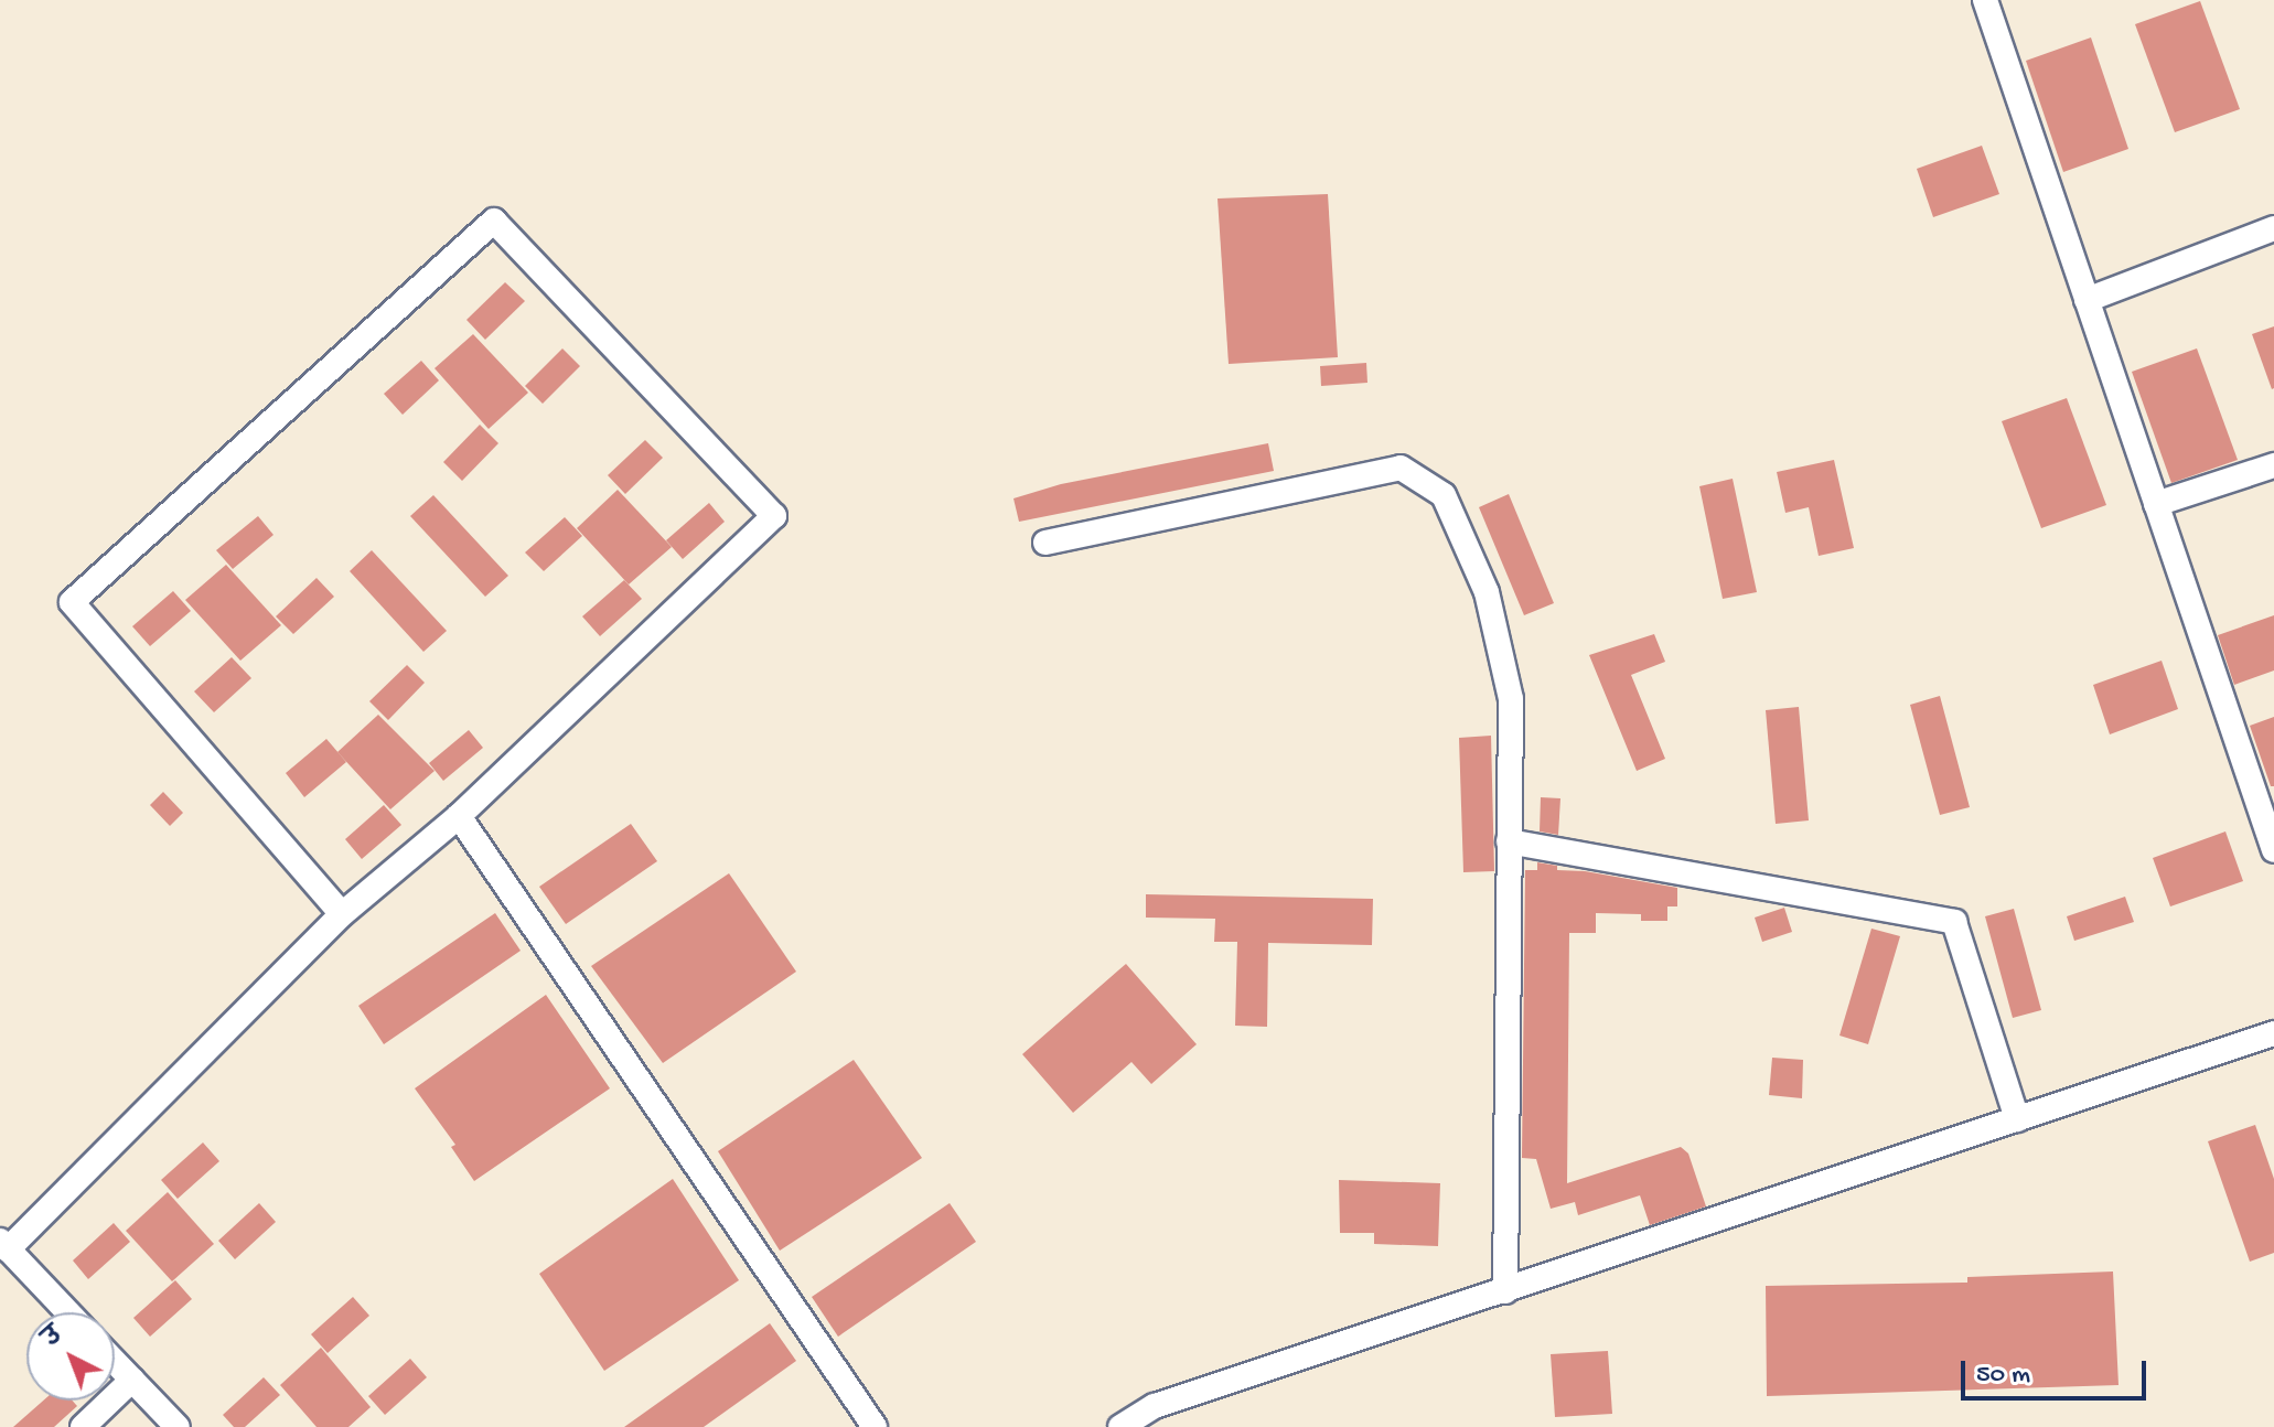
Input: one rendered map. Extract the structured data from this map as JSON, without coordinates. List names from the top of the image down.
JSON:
{
  "scale_bar": "50 m",
  "north": "top left"
}
